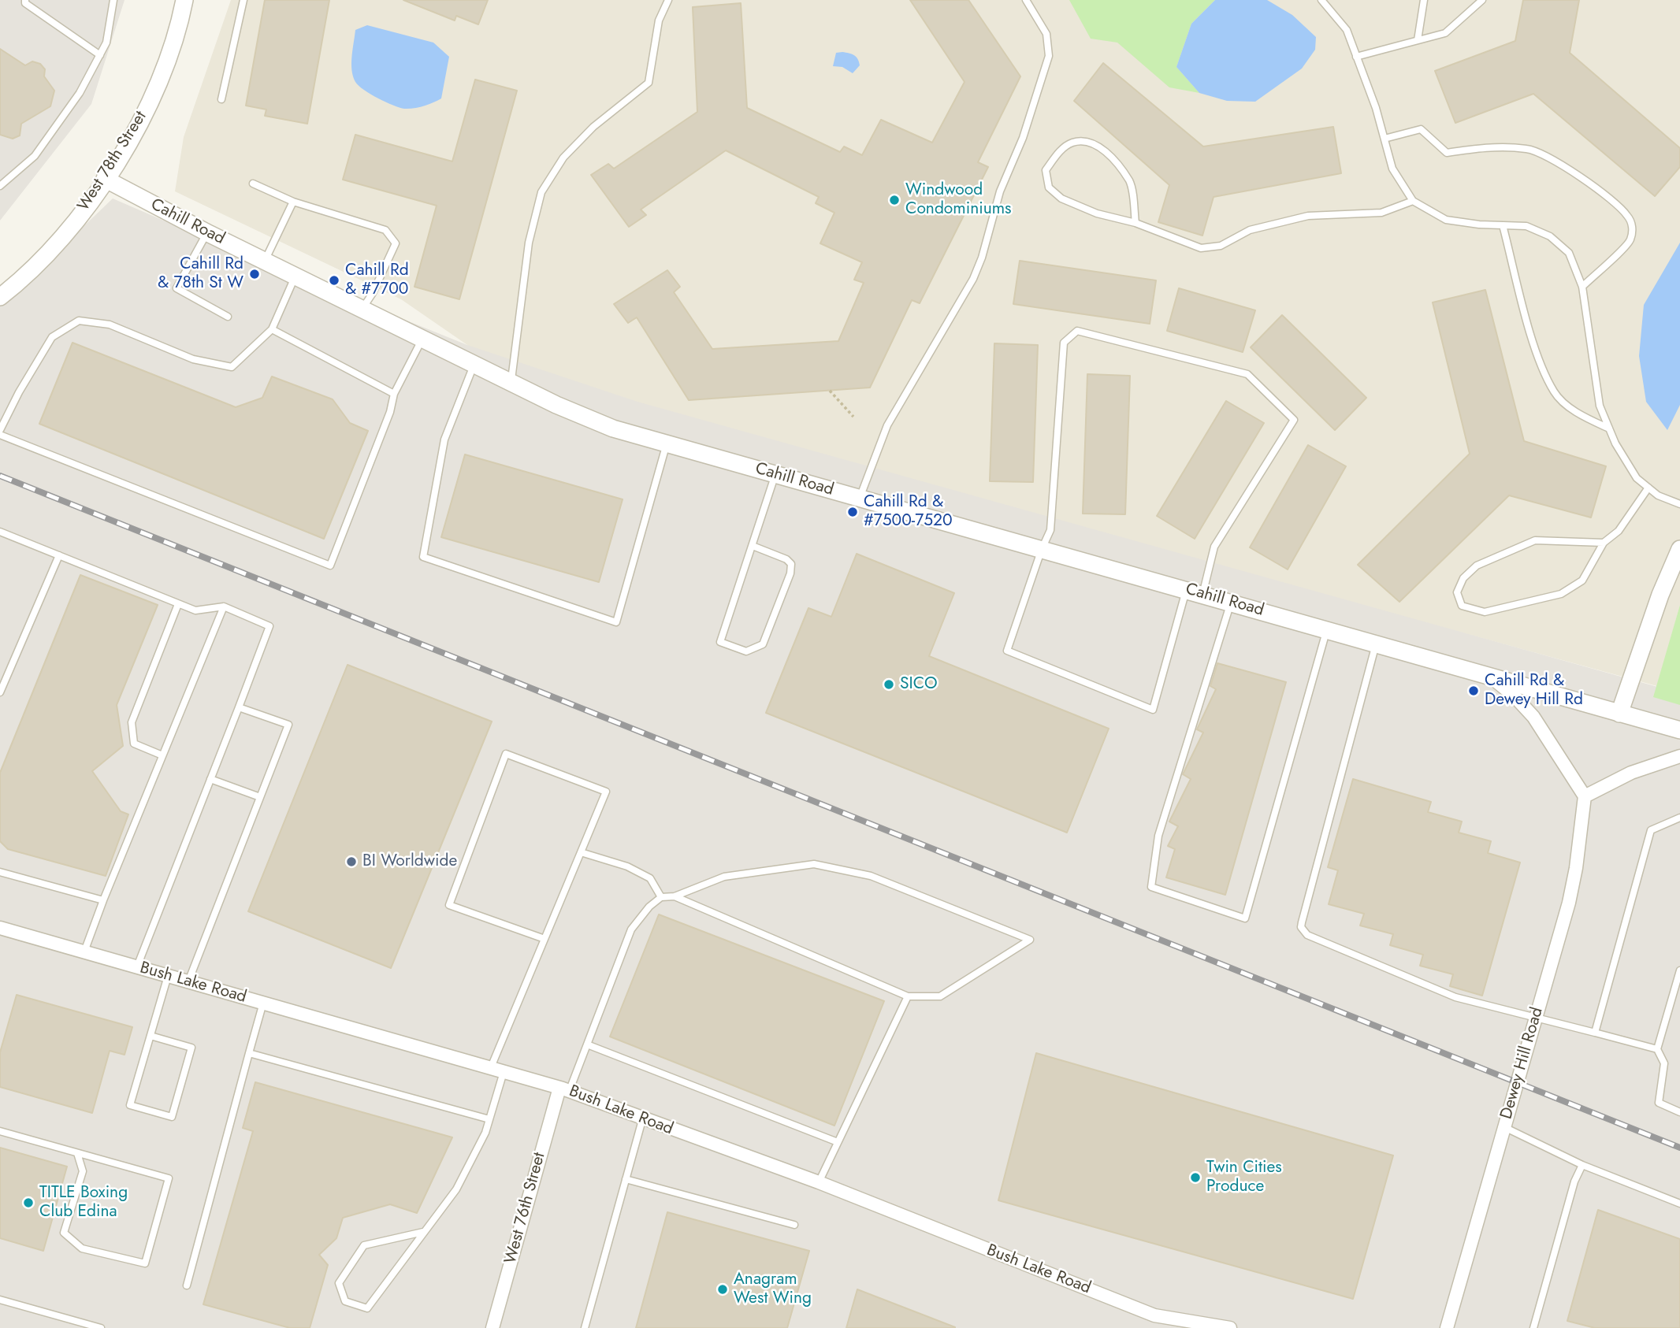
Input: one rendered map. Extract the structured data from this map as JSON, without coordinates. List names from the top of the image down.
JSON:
{
  "streets": {
    "street": [
      "West 78th Street",
      "Cahill Road",
      "Bush Lake Road",
      "Dewey Hill Road",
      "West 76th Street"
    ]
  },
  "crossings": [
    ["West 78th Street", "Cahill Road"],
    ["Bush Lake Road", "West 76th Street"]
  ],
  "places": [
    "Windwood Condominiums",
    "Cahill Rd & 78th St W",
    "Cahill Rd & #7700",
    "Cahill Rd & #7500-7520",
    "SICO",
    "Cahill Rd & Dewey Hill Rd",
    "BI Worldwide",
    "Twin Cities Produce",
    "TITLE Boxing Club Edina",
    "Anagram West Wing"
  ]
}
